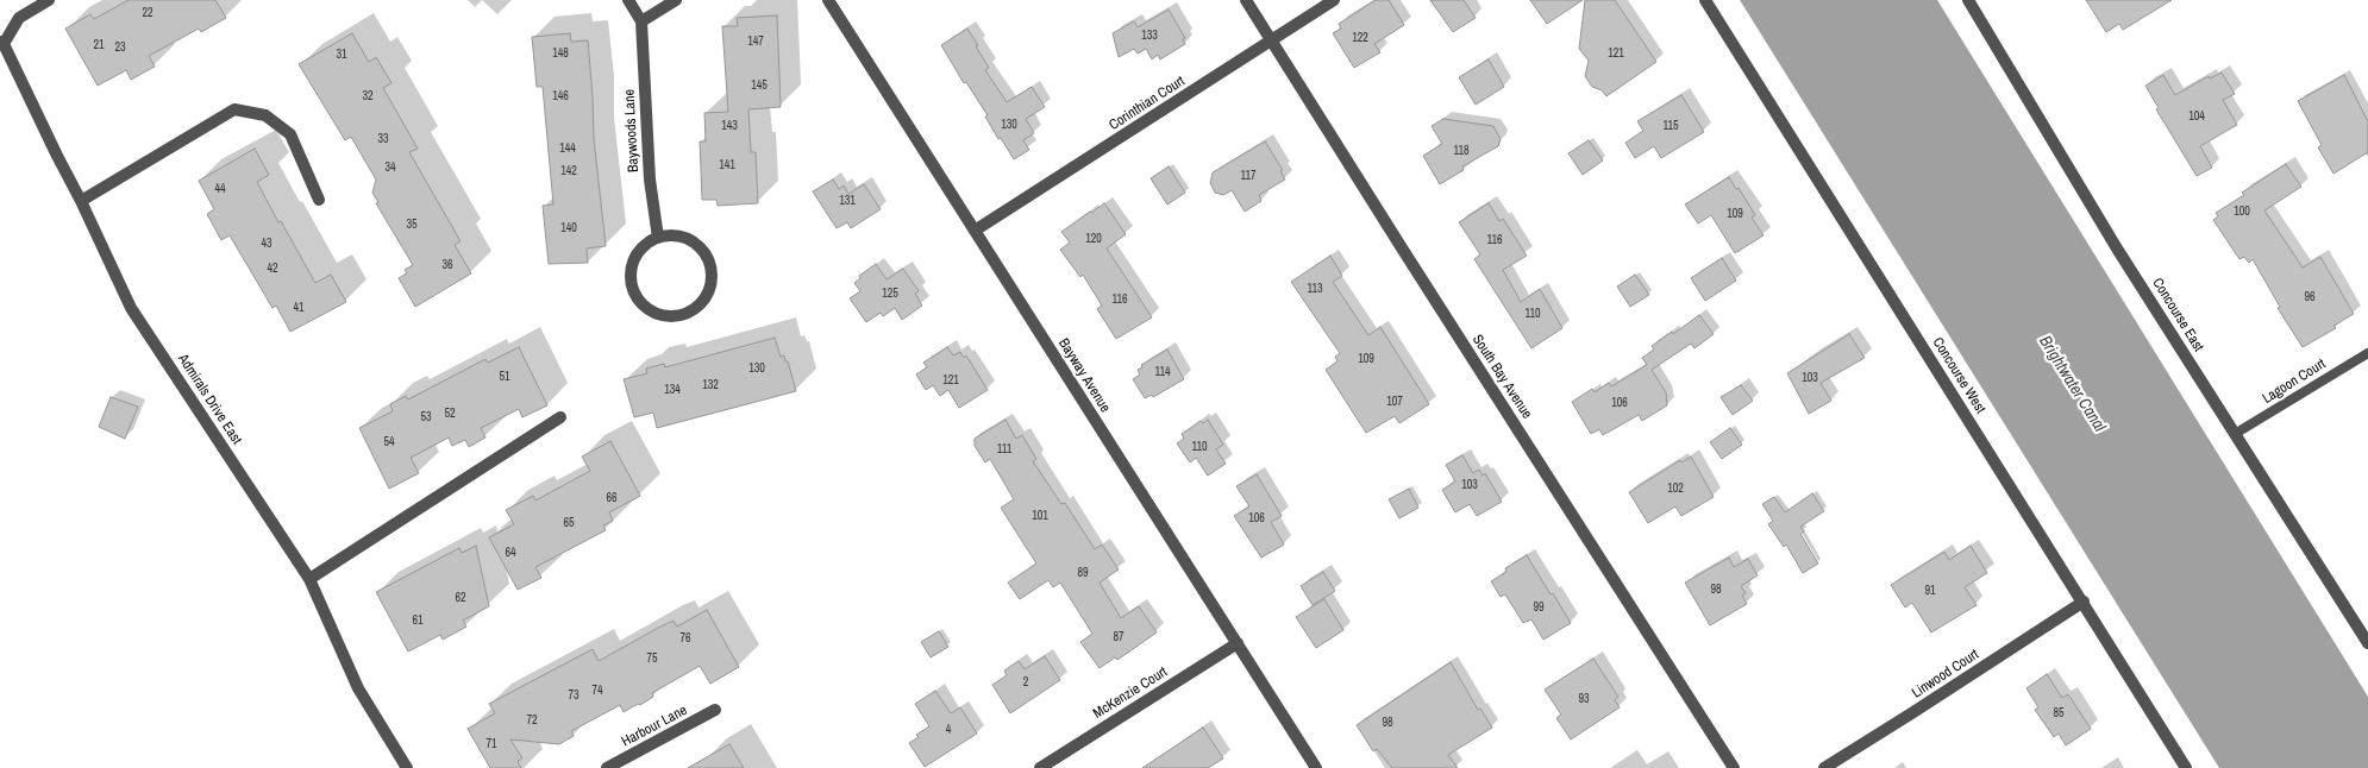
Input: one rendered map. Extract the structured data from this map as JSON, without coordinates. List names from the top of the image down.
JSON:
{
  "streets": {
    "street": [
      "Corinthian Court",
      "Baywoods Lane",
      "Concourse East",
      "Bayway Avenue",
      "Concourse West",
      "South Bay Avenue",
      "Admirals Drive East",
      "Linwood Court",
      "McKenzie Court",
      "Harbour Lane"
    ],
    "lane": ["Lagoon Court"]
  },
  "crossings": [
    ["Corinthian Court", "Bayway Avenue"],
    ["Corinthian Court", "South Bay Avenue"],
    ["Concourse East", "Lagoon Court"],
    ["Bayway Avenue", "McKenzie Court"],
    ["Concourse West", "Linwood Court"]
  ],
  "water": ["Brightwater Canal"],
  "house_numbers": [
    "22",
    "133",
    "122",
    "147",
    "21",
    "23",
    "148",
    "121",
    "31",
    "145",
    "32",
    "146",
    "104",
    "130",
    "143",
    "115",
    "33",
    "144",
    "118",
    "141",
    "34",
    "142",
    "117",
    "44",
    "131",
    "100",
    "109",
    "35",
    "140",
    "120",
    "116",
    "43",
    "36",
    "42",
    "113",
    "125",
    "96",
    "116",
    "41",
    "110",
    "109",
    "130",
    "114",
    "51",
    "103",
    "121",
    "132",
    "134",
    "107",
    "106",
    "52",
    "53",
    "54",
    "110",
    "111",
    "103",
    "102",
    "66",
    "101",
    "106",
    "65",
    "64",
    "89",
    "98",
    "91",
    "62",
    "99",
    "61",
    "87",
    "76",
    "75",
    "2",
    "74",
    "73",
    "93",
    "85",
    "72",
    "98",
    "4",
    "71"
  ]
}
